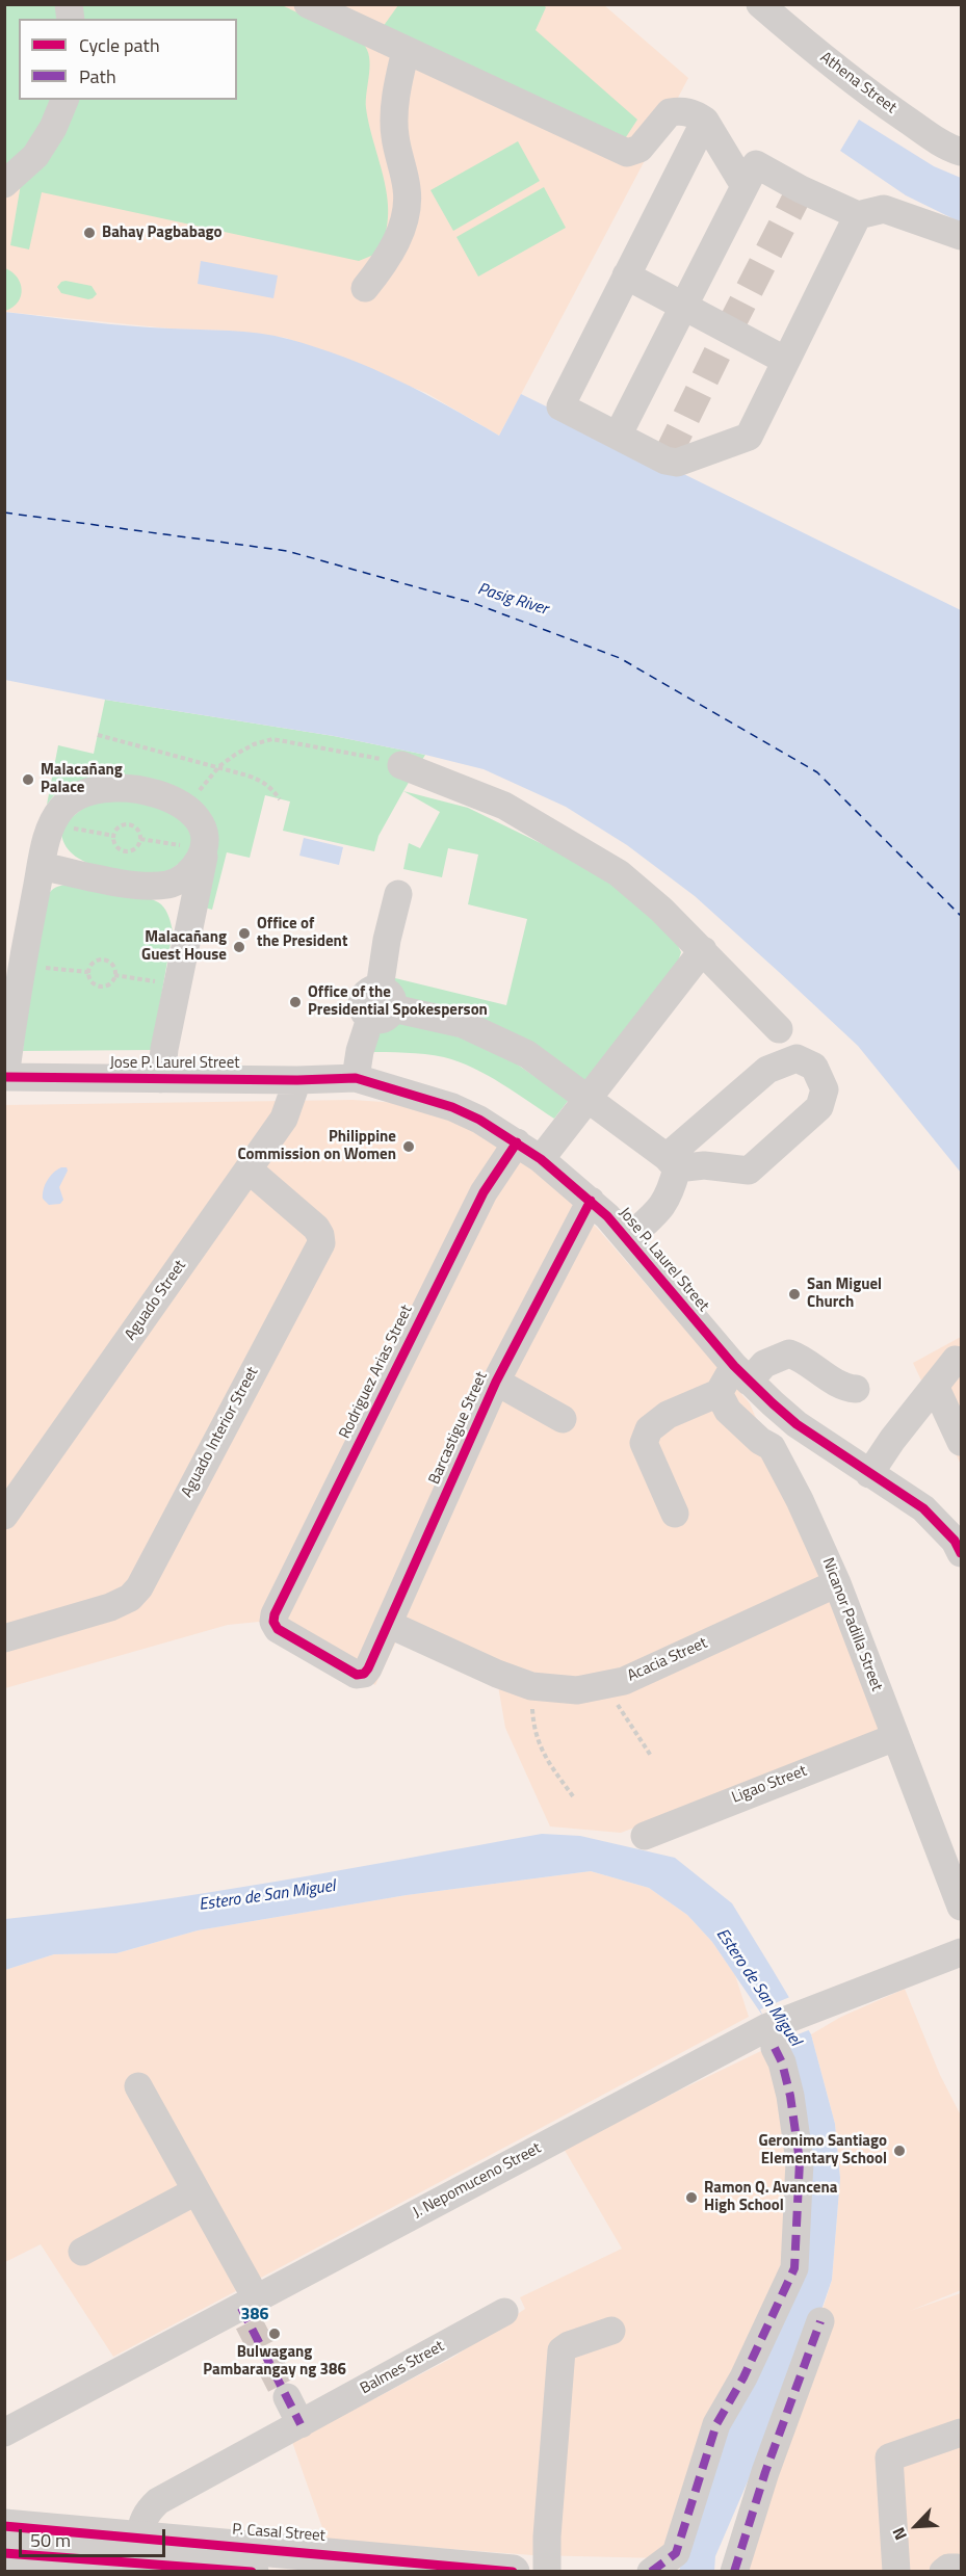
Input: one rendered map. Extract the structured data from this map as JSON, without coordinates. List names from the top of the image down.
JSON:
{
  "streets": {
    "main road": ["P. Casal Street"],
    "street": [
      "Athena Street",
      "Jose P. Laurel Street",
      "Aguado Street",
      "Rodriguez Arias Street",
      "Barcastigue Street",
      "Aguado Interior Street",
      "Nicanor Padilla Street",
      "Acacia Street",
      "Ligao Street",
      "J. Nepomuceno Street",
      "Balmes Street"
    ]
  },
  "crossings": [
    ["Jose P. Laurel Street", "Aguado Street"],
    ["Jose P. Laurel Street", "Rodriguez Arias Street"],
    ["Jose P. Laurel Street", "Barcastigue Street"],
    ["Aguado Street", "Aguado Interior Street"],
    ["Rodriguez Arias Street", "Barcastigue Street"],
    ["Barcastigue Street", "Acacia Street"],
    ["Nicanor Padilla Street", "Acacia Street"],
    ["Nicanor Padilla Street", "Ligao Street"],
    ["Balmes Street", "P. Casal Street"]
  ],
  "districts": ["386"],
  "water": ["Pasig River", "Estero de San Miguel"],
  "places": [
    "Bahay Pagbabago",
    "Malacañang Palace",
    "Office of the President",
    "Malacañang Guest House",
    "Office of the Presidential Spokesperson",
    "Philippine Commission on Women",
    "San Miguel Church",
    "Geronimo Santiago Elementary School",
    "Ramon Q. Avancena High School",
    "Bulwagang Pambarangay ng 386"
  ],
  "legend": ["Cycle path", "Path"],
  "scale_bar": "50 m",
  "north": "bottom left"
}
